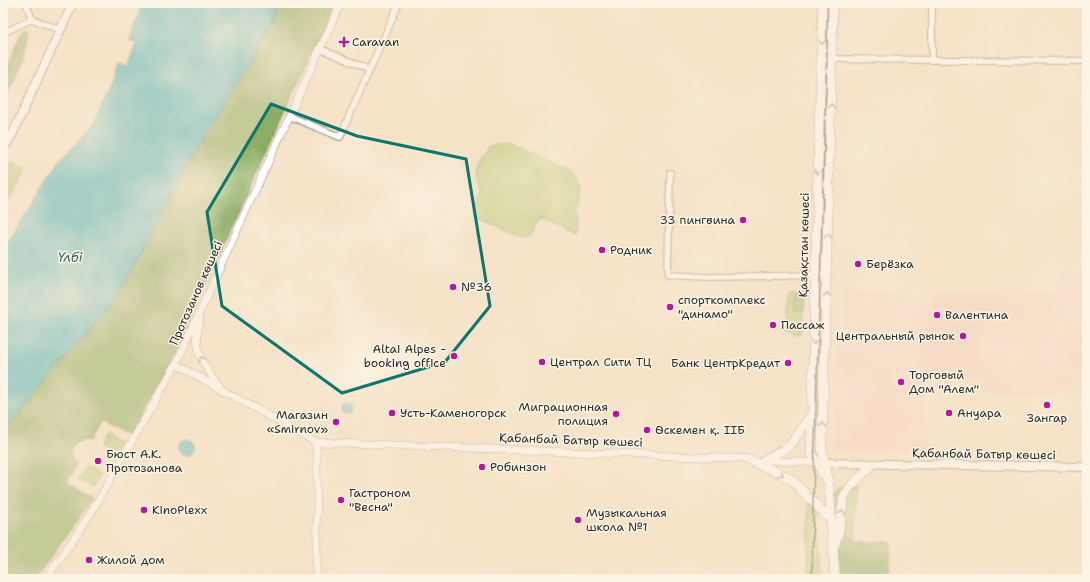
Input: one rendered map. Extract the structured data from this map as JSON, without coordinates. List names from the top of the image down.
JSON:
{
  "streets": {
    "main road": ["Қазақстан көшесі", "Қабанбай Батыр көшесі"],
    "street": ["Протозанов көшесі"]
  },
  "crossings": [
    ["Қазақстан көшесі", "Қабанбай Батыр көшесі"]
  ],
  "water": ["Үлбі"],
  "places": {
    "health": ["Caravan"],
    "other": [
      "33 пингвина",
      "Родник",
      "Берёзка",
      "№36",
      "спорткомплекс \"динамо\"",
      "Валентина",
      "Пассаж",
      "Центральный рынок",
      "Altai Alpes - booking office",
      "Централ Сити ТЦ",
      "Банк ЦентрКредит",
      "Торговый Дом \"Алем\"",
      "Зангар",
      "Усть-Каменогорск",
      "Ануара",
      "Миграционная полиция",
      "Магазин «Smirnov»",
      "Өскемен қ. ІІБ",
      "Бюст А.К. Протозанова",
      "Робинзон",
      "Гастроном \"Весна\"",
      "KinoPlexx",
      "Музыкальная школа №1",
      "Жилой дом"
    ]
  }
}
